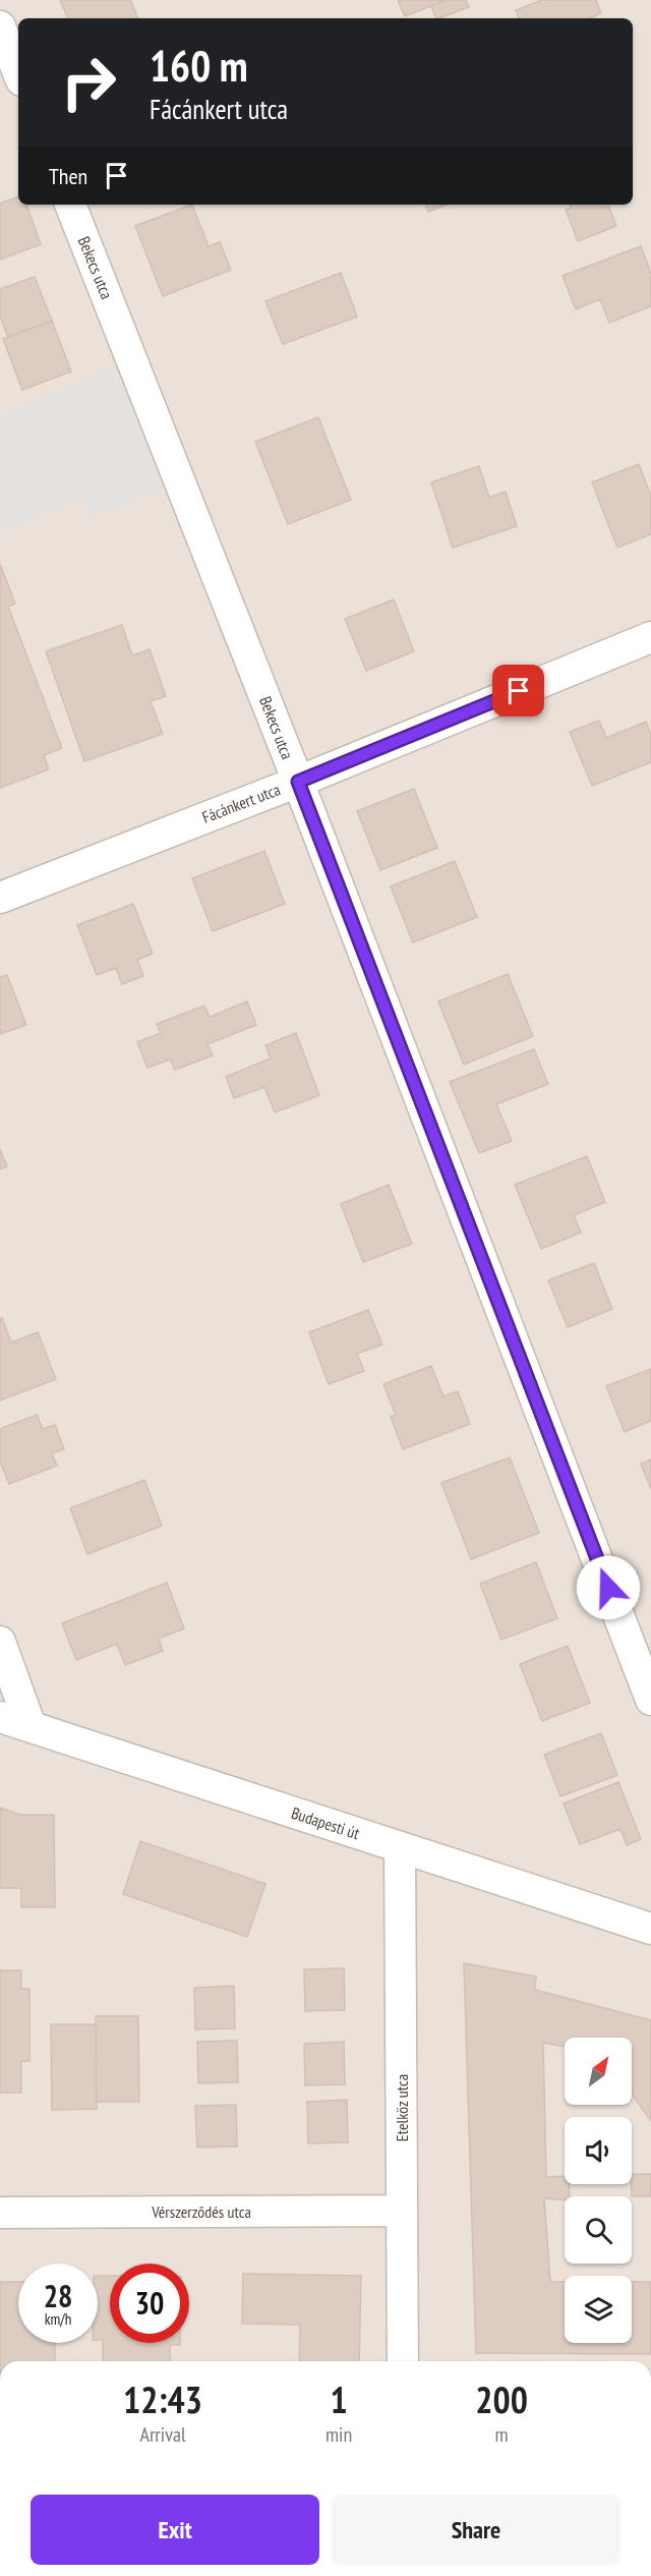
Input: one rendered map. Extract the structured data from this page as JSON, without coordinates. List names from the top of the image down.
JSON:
{
  "streets": {
    "street": [
      "Bekecs utca",
      "Fácánkert utca",
      "Budapesti út",
      "Etelköz utca",
      "Vérszerződés utca"
    ]
  },
  "crossings": [
    ["Bekecs utca", "Fácánkert utca"],
    ["Budapesti út", "Etelköz utca"],
    ["Etelköz utca", "Vérszerződés utca"]
  ],
  "north": "top right",
  "page": {
    "turn": ["160 m", "Fácánkert utca"],
    "then": "Then",
    "speed": "28 km/h",
    "limit": "30",
    "eta": [
      "12:43",
      "Arrival",
      "1",
      "min",
      "200",
      "m"
    ],
    "buttons": ["Exit", "Share"]
  }
}
